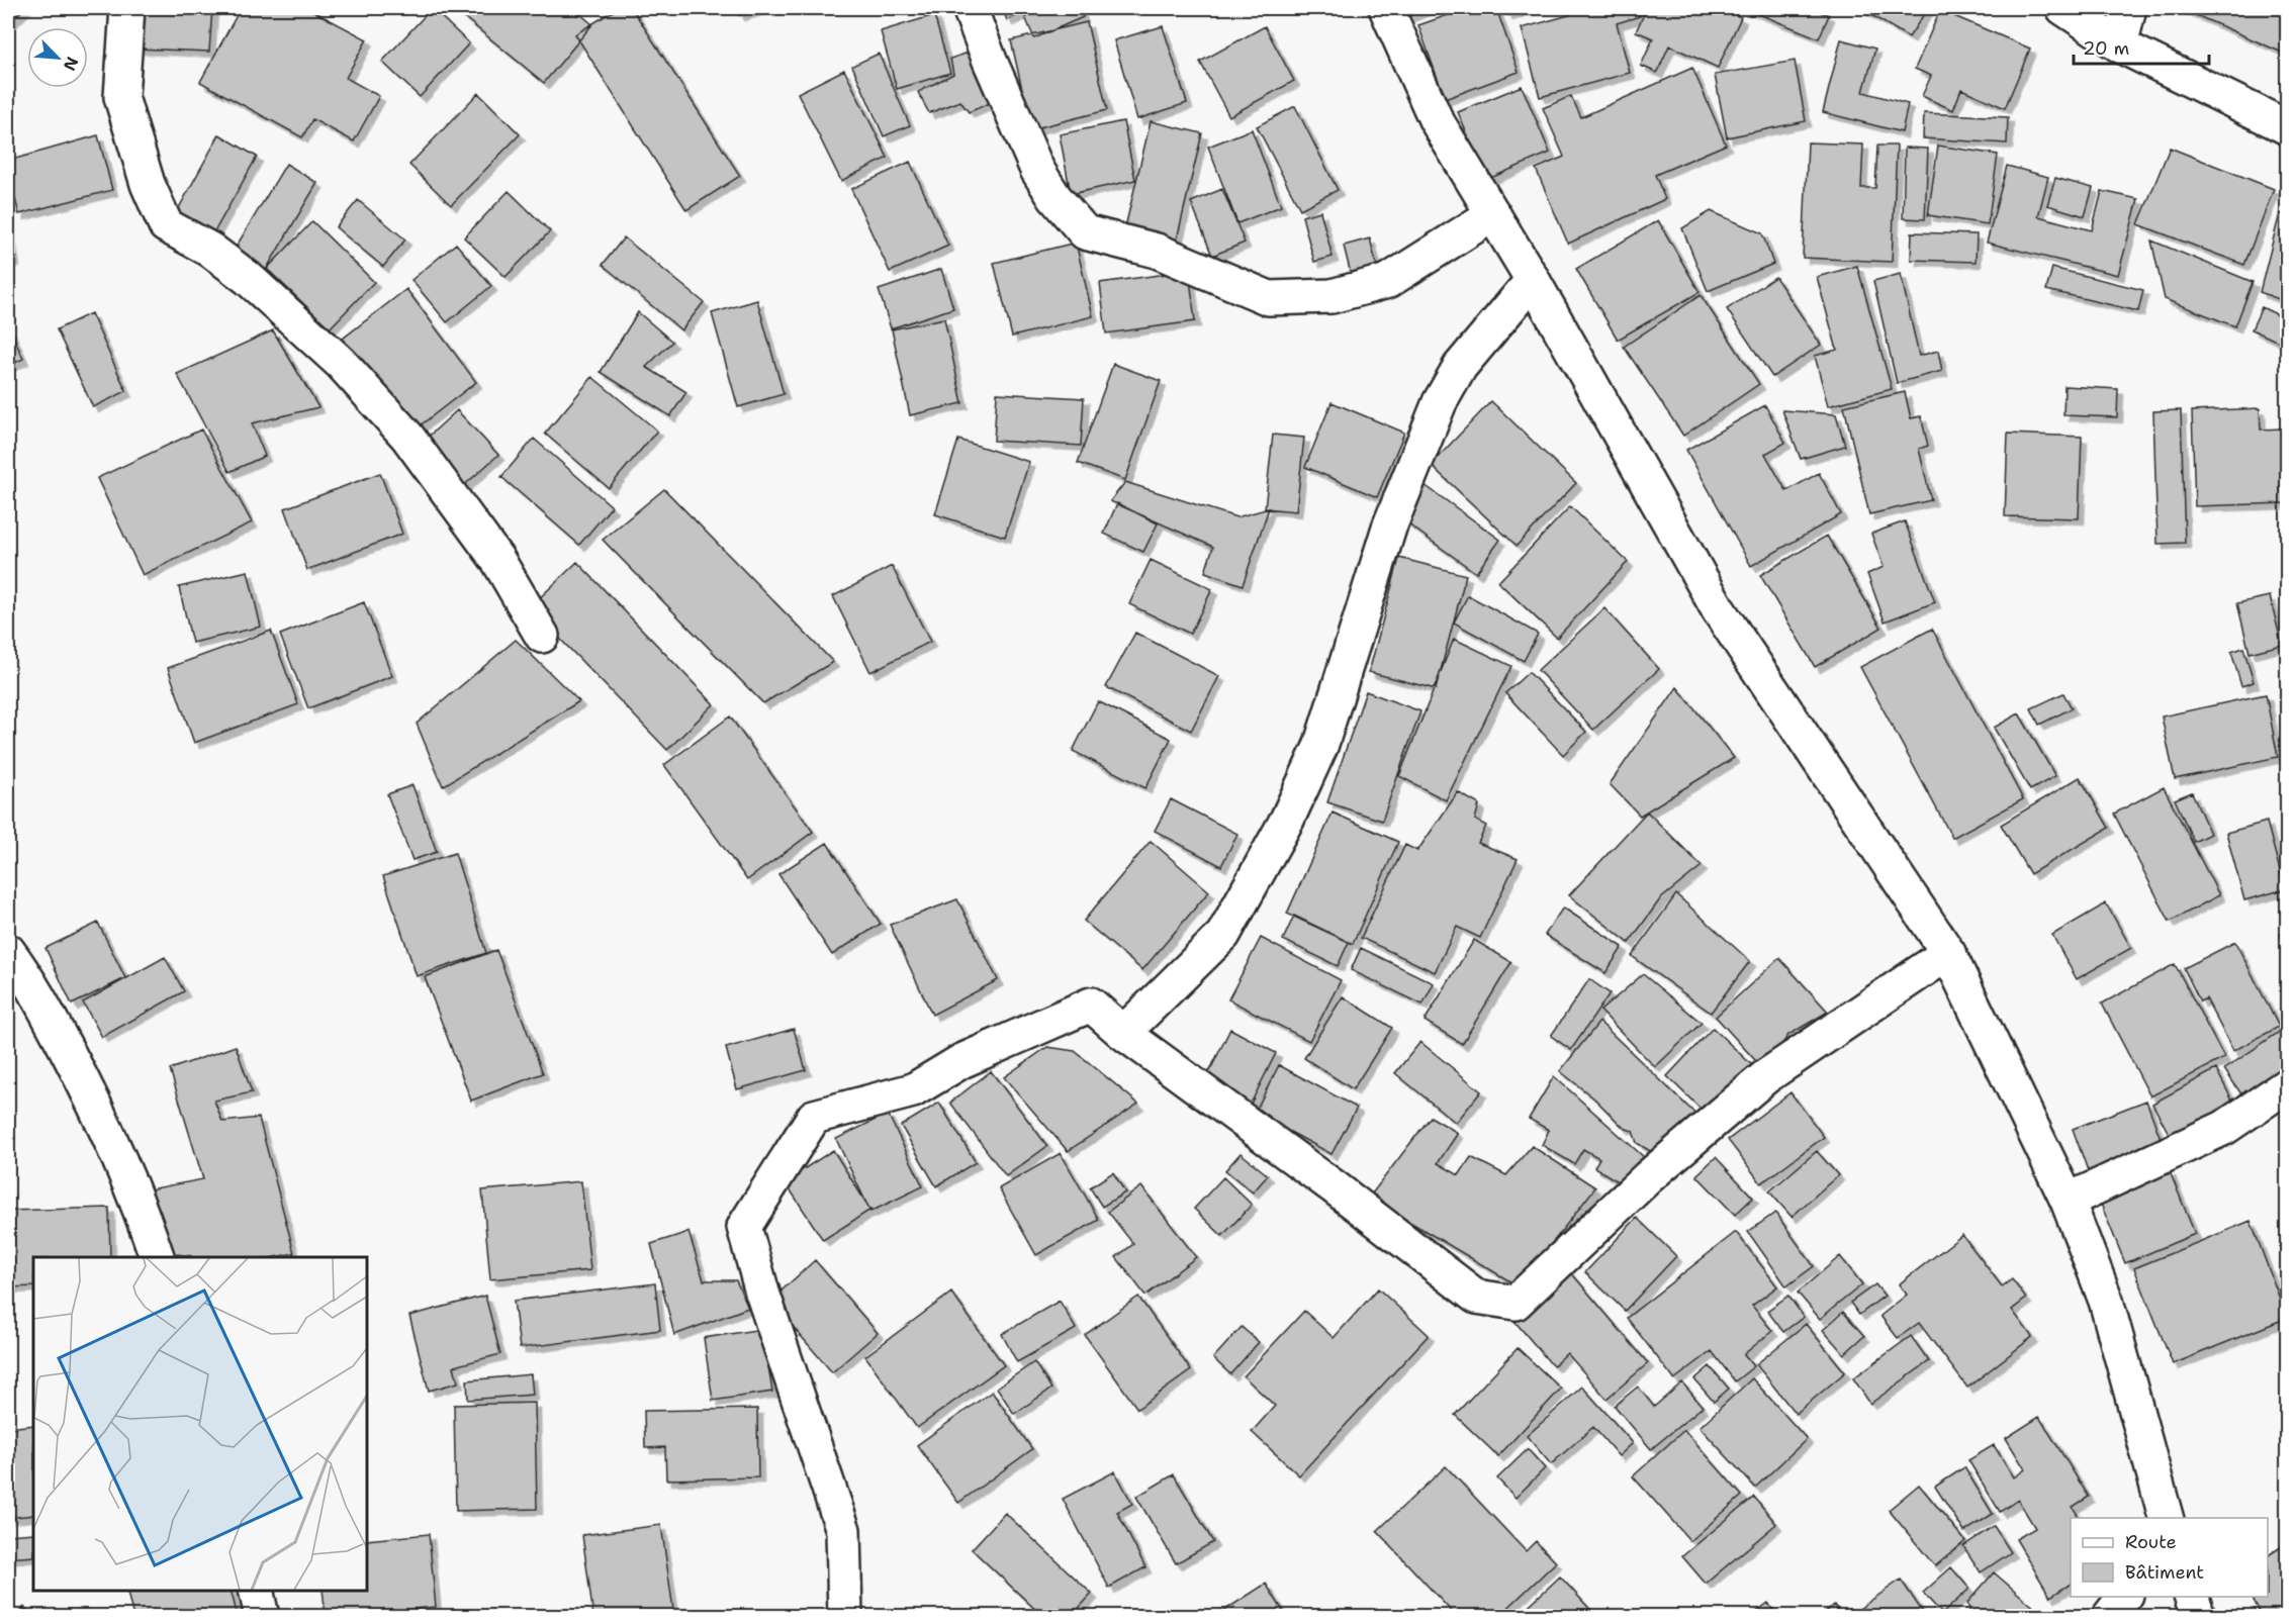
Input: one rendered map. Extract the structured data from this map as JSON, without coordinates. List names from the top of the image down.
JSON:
{
  "legend": ["Route", "Bâtiment"],
  "scale_bar": "20 m",
  "north": "bottom right"
}
